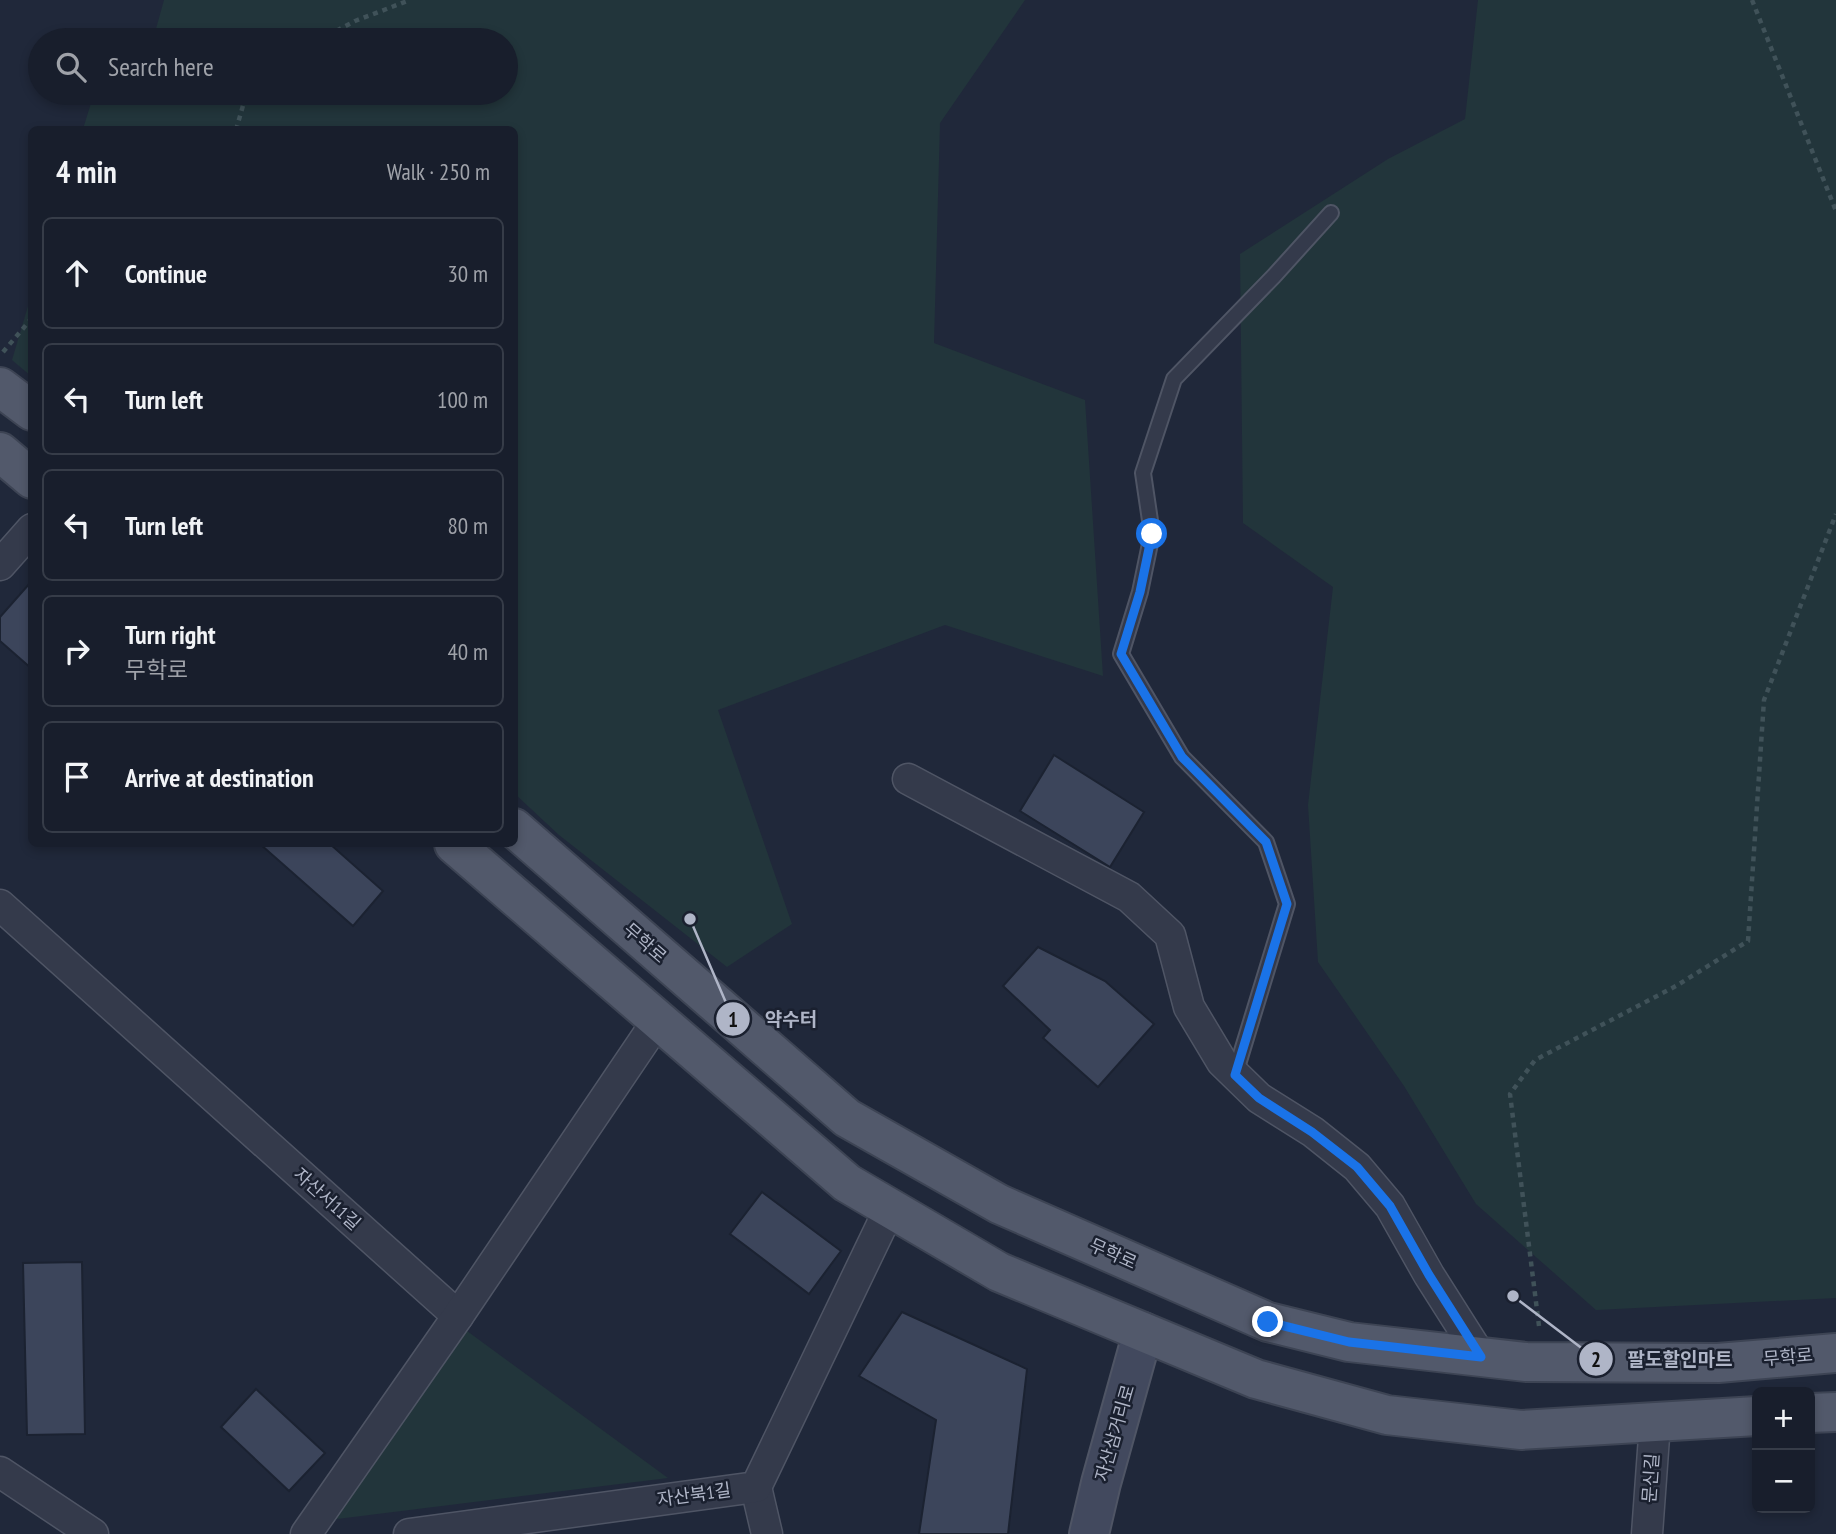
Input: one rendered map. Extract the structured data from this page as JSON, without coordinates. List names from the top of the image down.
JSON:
{
  "streets": {
    "main road": ["무학로", "자산삼거리로"],
    "street": ["자산서11길", "문신길", "자산북1길"]
  },
  "places": ["약수터", "팔도할인마트"],
  "page": {
    "search": "Search here",
    "heading": ["4 min", "Walk · 250 m"],
    "list": [
      ["Continue", "30 m"],
      ["Turn left", "100 m"],
      ["Turn left", "80 m"],
      ["Turn right", "무학로", "40 m"],
      "Arrive at destination"
    ],
    "map_buttons": ["+", "−"]
  }
}
